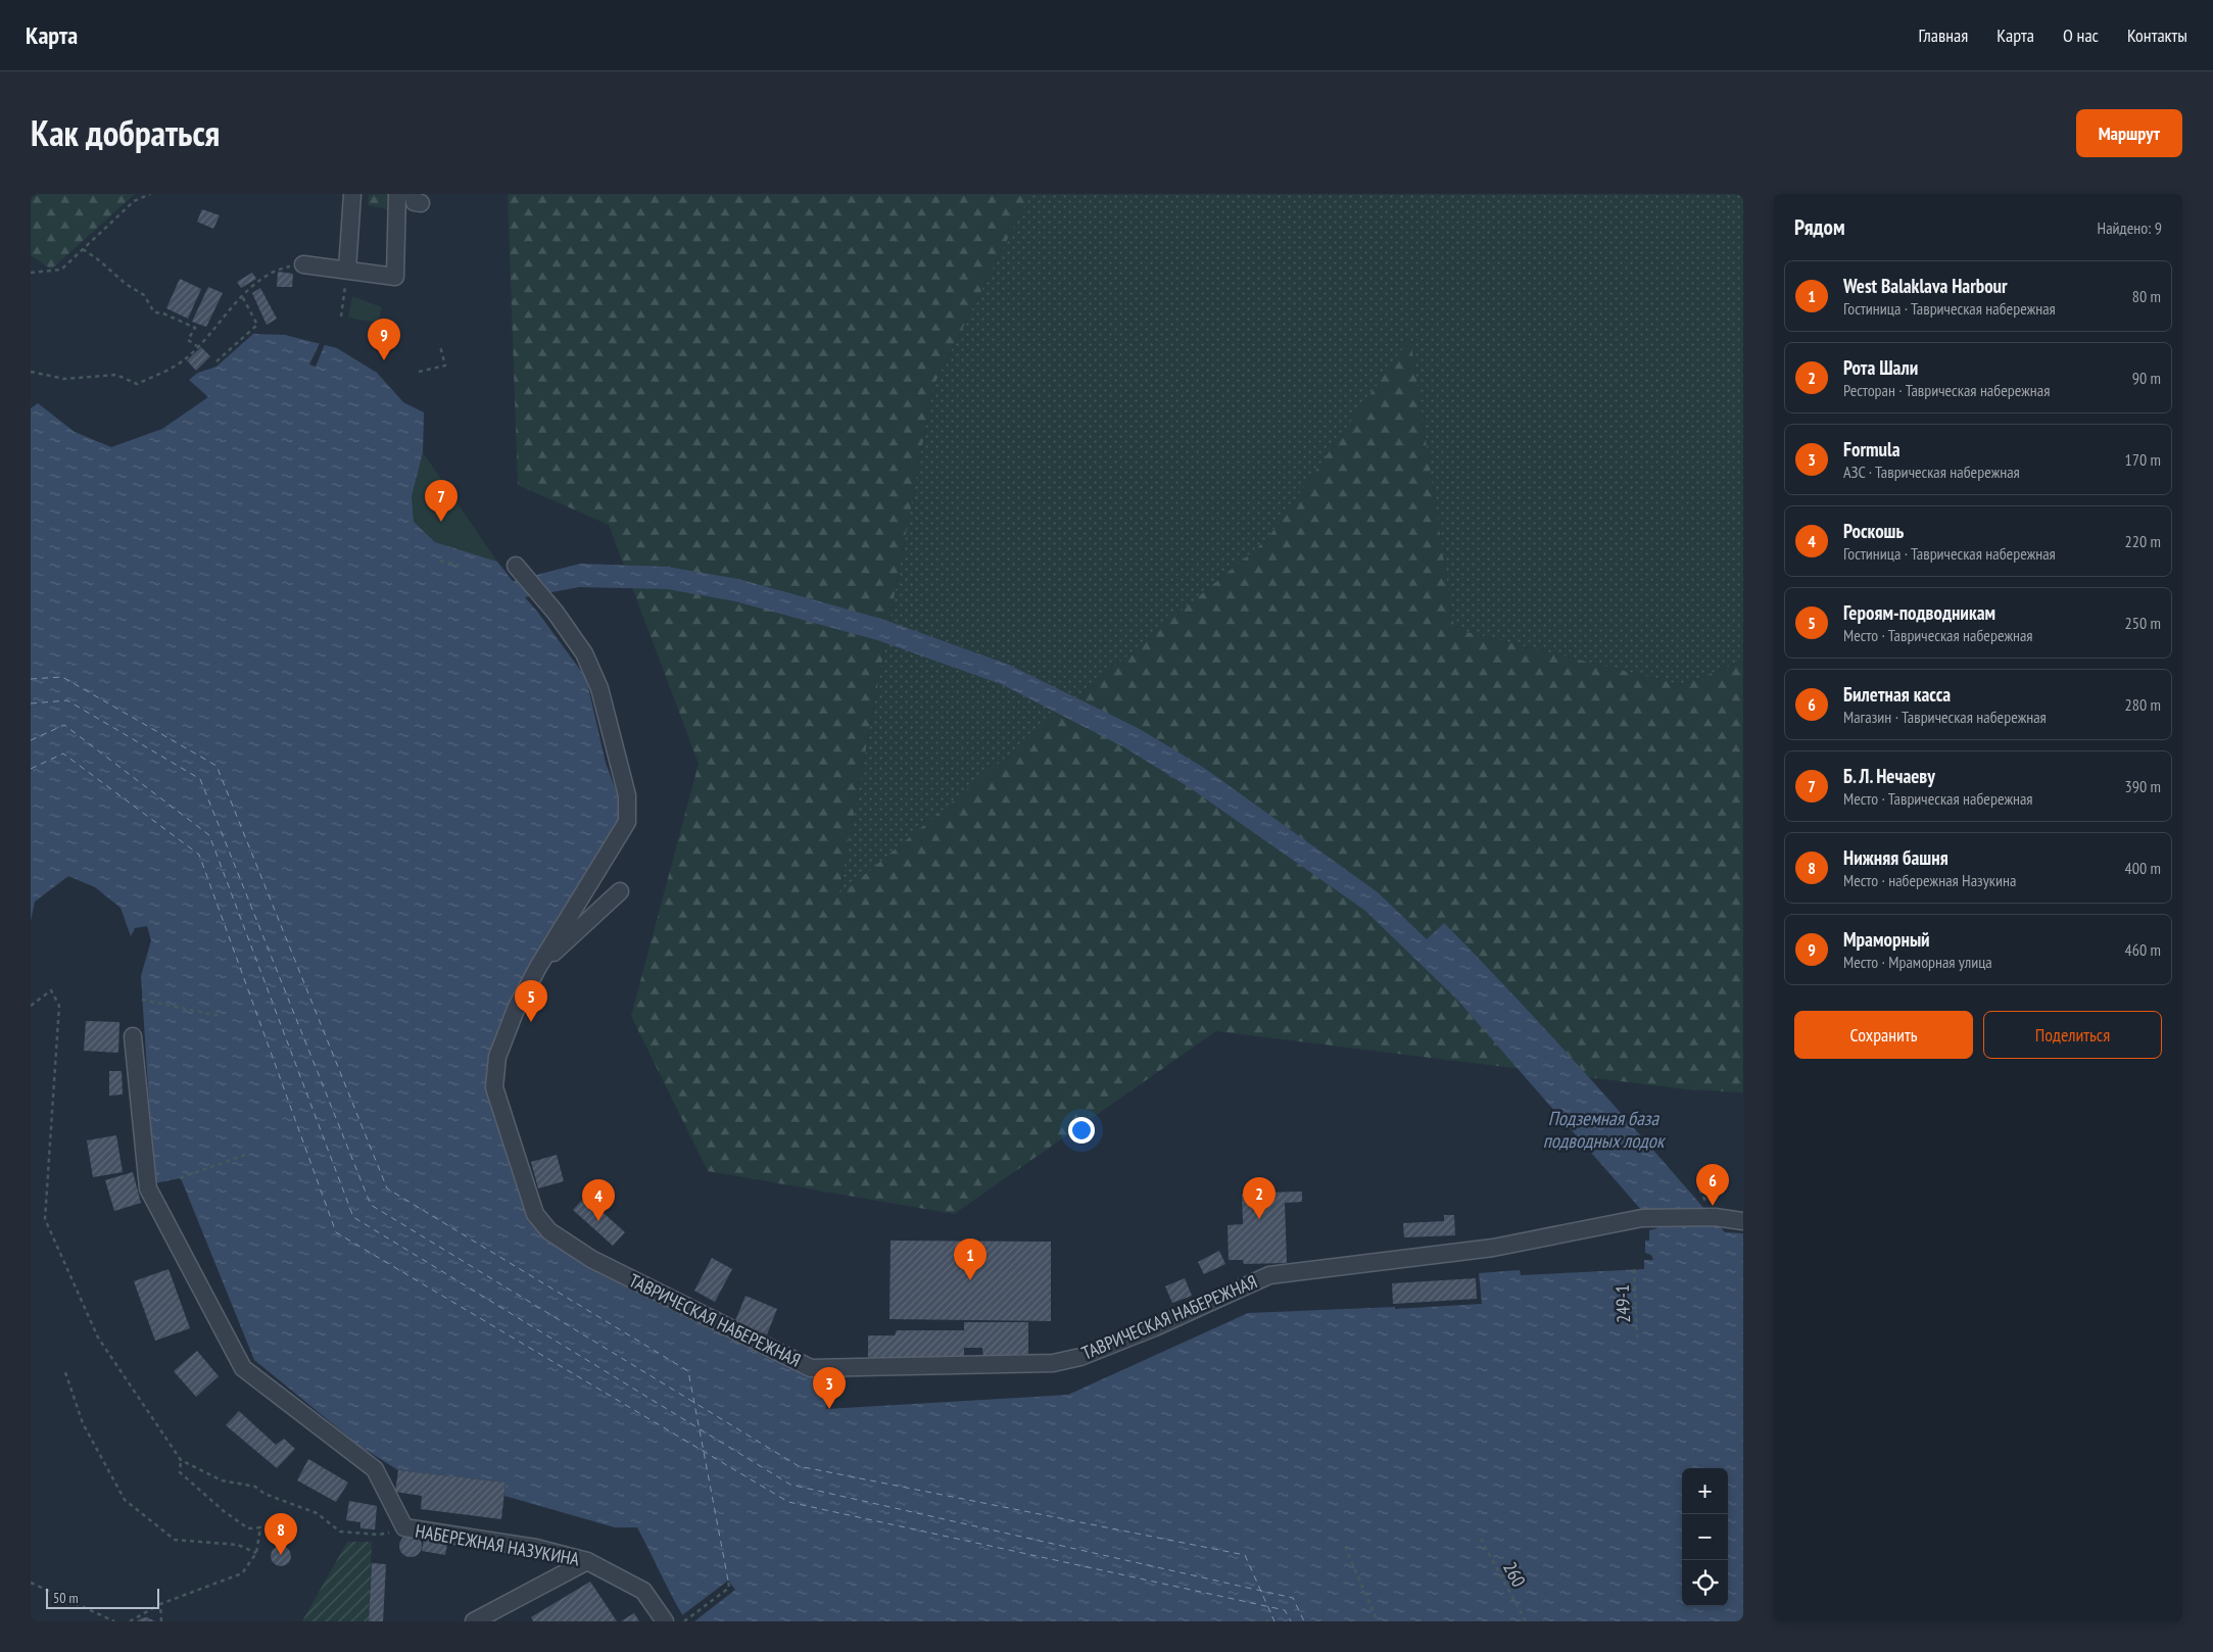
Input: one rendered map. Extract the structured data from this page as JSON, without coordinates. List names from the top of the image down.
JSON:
{
  "streets": {
    "street": ["ТАВРИЧЕСКАЯ НАБЕРЕЖНАЯ", "НАБЕРЕЖНАЯ НАЗУКИНА"],
    "path": ["249-1", "260"]
  },
  "water": ["Подземная база подводных лодок"],
  "scale_bar": "50 m",
  "page": {
    "header": "Карта",
    "nav": [
      "Главная",
      "Карта",
      "О нас",
      "Контакты"
    ],
    "title": "Как добраться",
    "buttons": [
      "Маршрут",
      ["Сохранить", "Поделиться"]
    ],
    "heading": ["Рядом", "Найдено: 9"],
    "list": [
      {
        "mark": "1",
        "name": "West Balaklava Harbour",
        "note": "Гостиница · Таврическая набережная",
        "value": "80 m"
      },
      {
        "mark": "2",
        "name": "Рота Шали",
        "note": "Ресторан · Таврическая набережная",
        "value": "90 m"
      },
      {
        "mark": "3",
        "name": "Formula",
        "note": "АЗС · Таврическая набережная",
        "value": "170 m"
      },
      {
        "mark": "4",
        "name": "Роскошь",
        "note": "Гостиница · Таврическая набережная",
        "value": "220 m"
      },
      {
        "mark": "5",
        "name": "Героям-подводникам",
        "note": "Место · Таврическая набережная",
        "value": "250 m"
      },
      {
        "mark": "6",
        "name": "Билетная касса",
        "note": "Магазин · Таврическая набережная",
        "value": "280 m"
      },
      {
        "mark": "7",
        "name": "Б. Л. Нечаеву",
        "note": "Место · Таврическая набережная",
        "value": "390 m"
      },
      {
        "mark": "8",
        "name": "Нижняя башня",
        "note": "Место · набережная Назукина",
        "value": "400 m"
      },
      {
        "mark": "9",
        "name": "Мраморный",
        "note": "Место · Мраморная улица",
        "value": "460 m"
      }
    ],
    "pins": [
      "9",
      "7",
      "5",
      "6",
      "2",
      "4",
      "1",
      "3",
      "8"
    ],
    "map_buttons": ["+", "−"],
    "scale": "50 m"
  }
}
